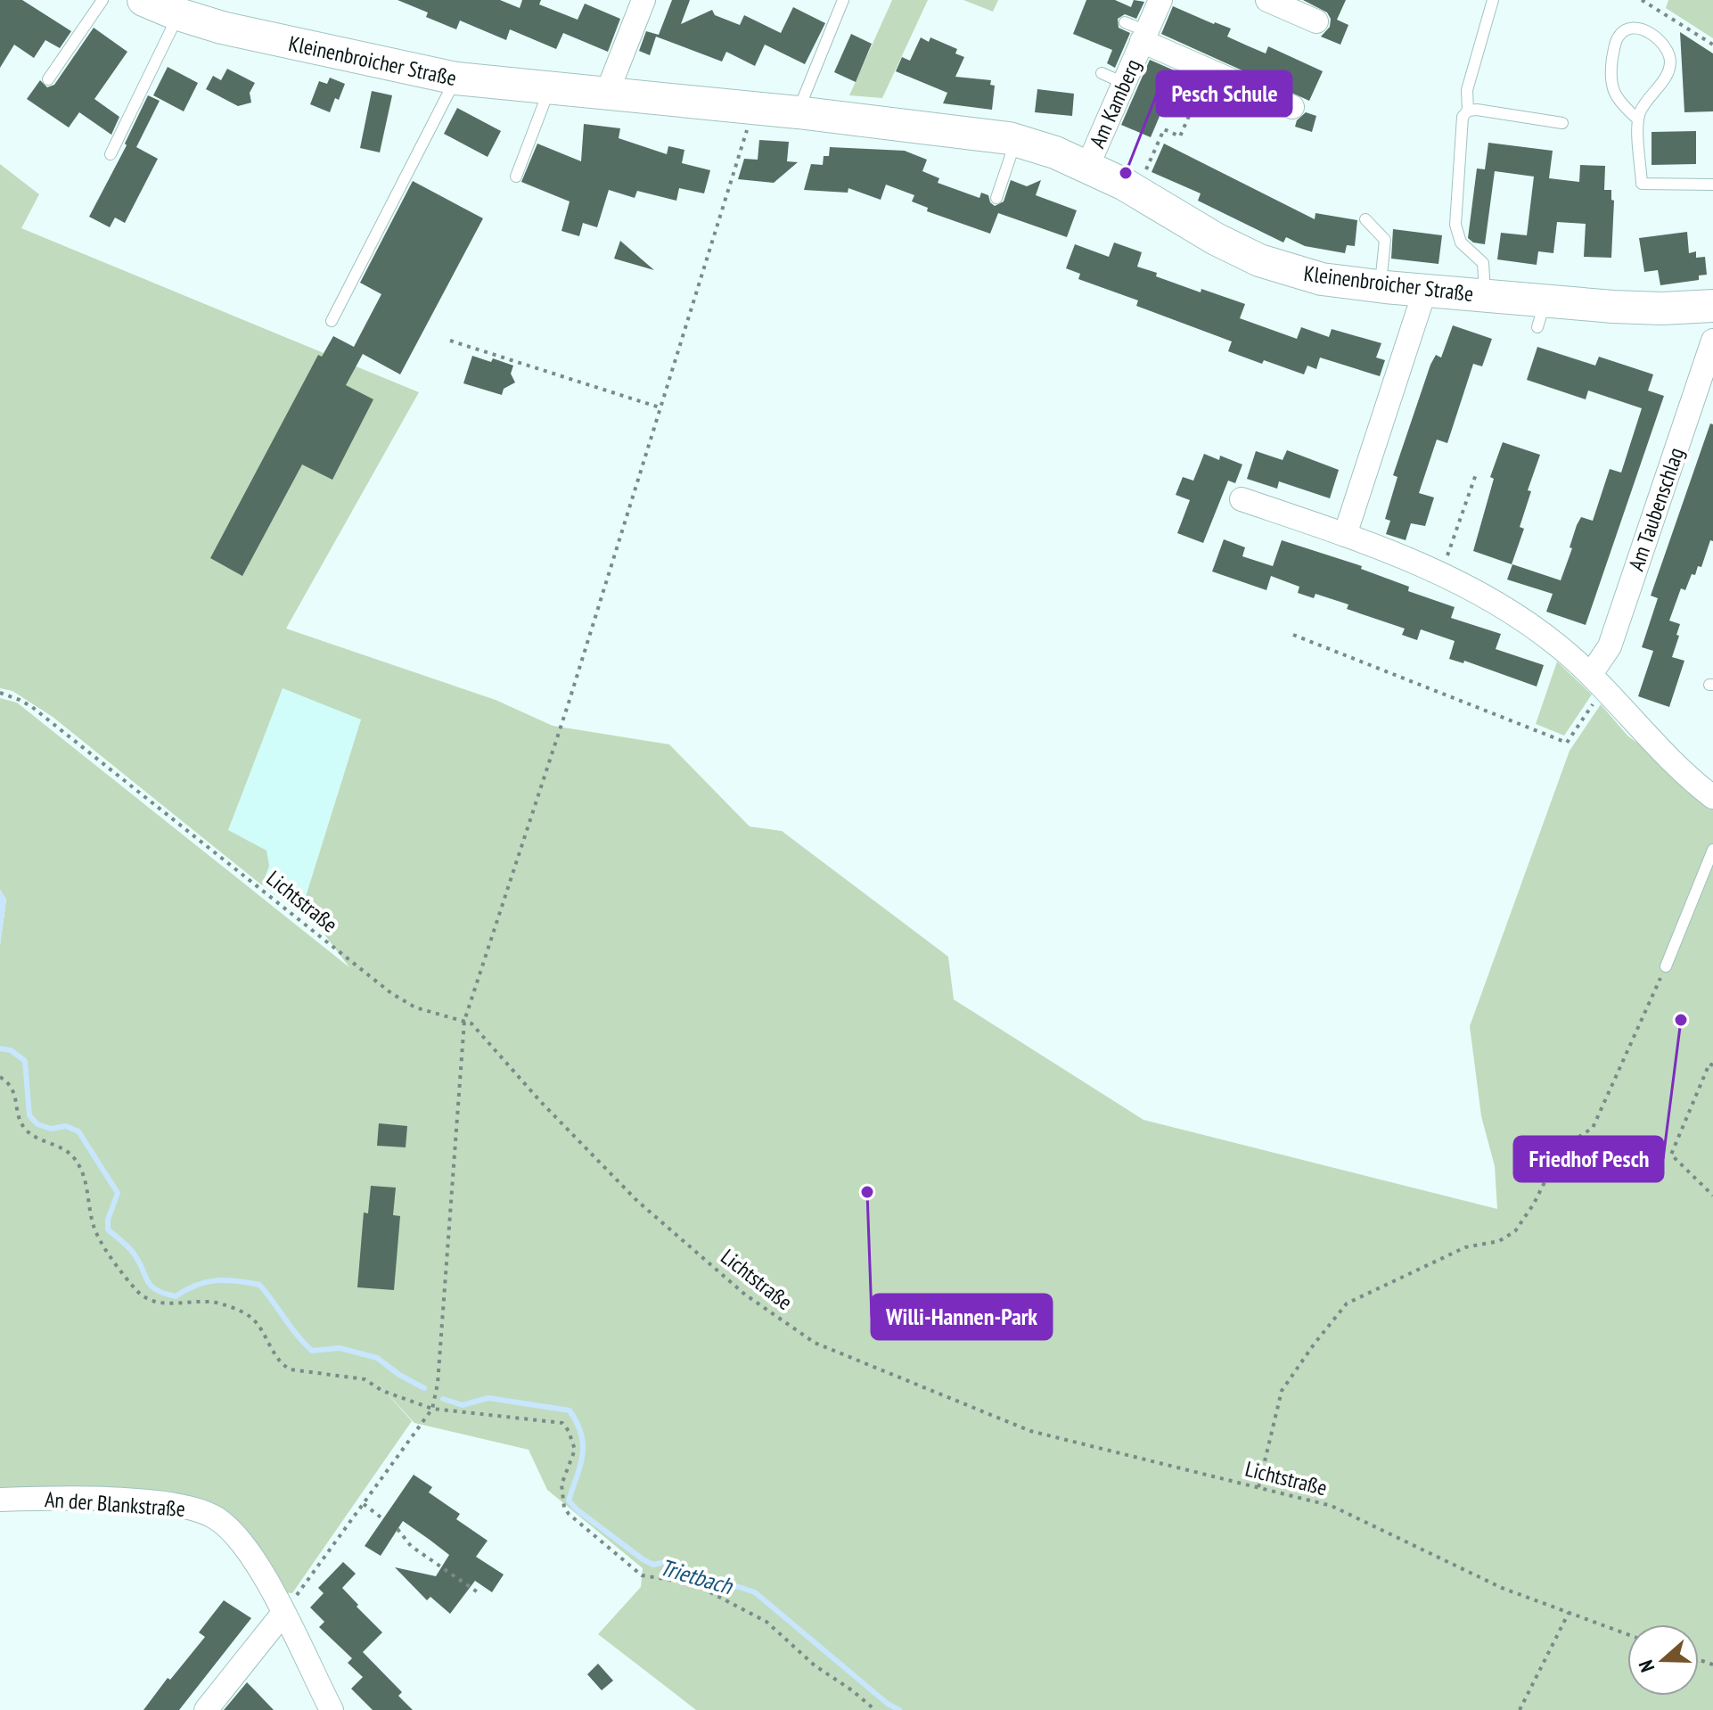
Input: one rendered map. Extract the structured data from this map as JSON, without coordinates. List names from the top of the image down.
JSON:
{
  "streets": {
    "street": [
      "Kleinenbroicher Straße",
      "Am Kamberg",
      "Am Taubenschlag",
      "An der Blankstraße"
    ],
    "path": ["Lichtstraße"]
  },
  "crossings": [
    ["Kleinenbroicher Straße", "Am Kamberg"]
  ],
  "water": ["Trietbach"],
  "places": ["Pesch Schule", "Friedhof Pesch", "Willi-Hannen-Park"],
  "north": "left"
}
